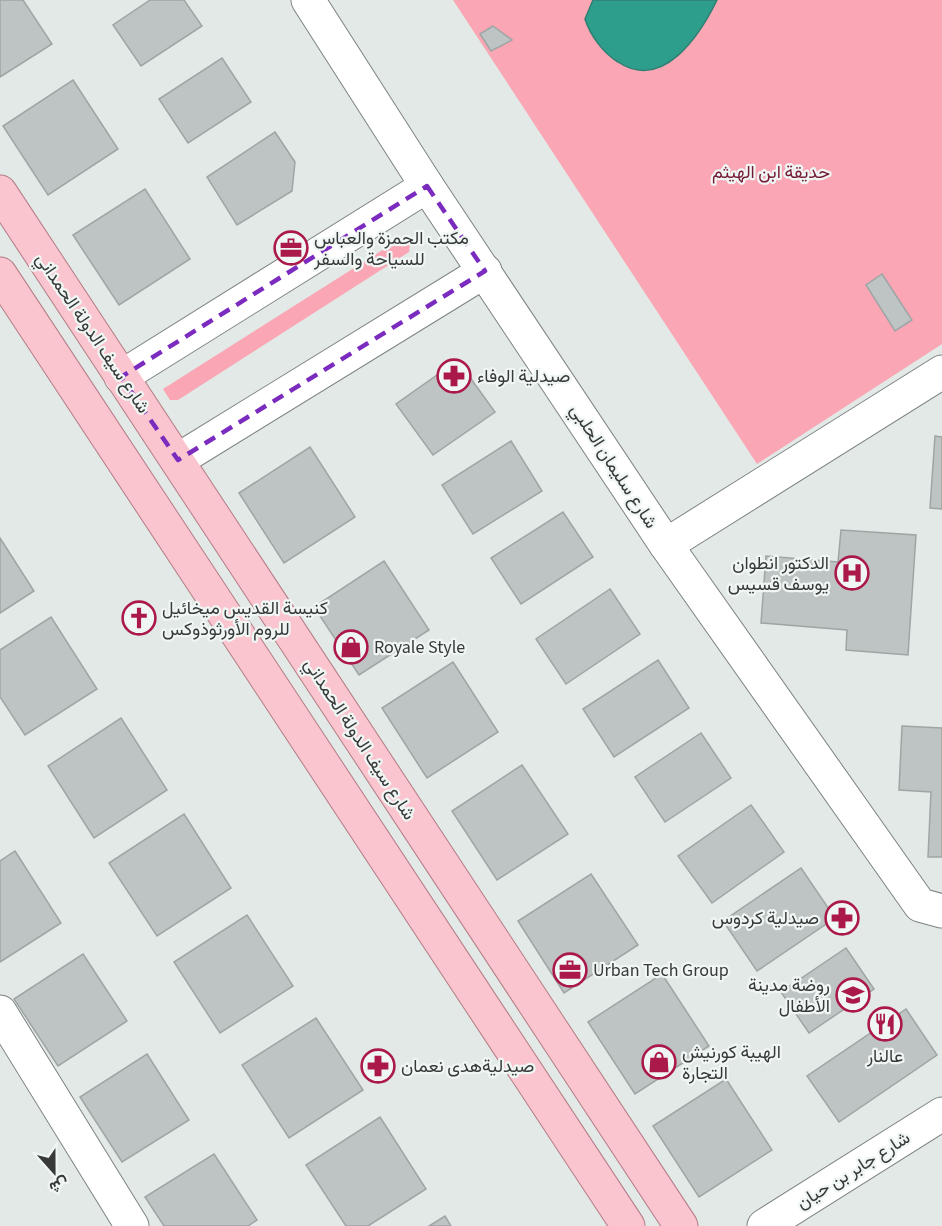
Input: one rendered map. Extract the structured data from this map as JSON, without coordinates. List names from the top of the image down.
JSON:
{
  "streets": {
    "main road": ["شارع سيف الدولة الحمداني"],
    "street": ["شارع سليمان الحلبي", "شارع جابر بن حيان"]
  },
  "parks": ["حديقة ابن الهيثم"],
  "places": {
    "office": ["مكتب الحمزة والعباس للسياحة والسفر", "Urban Tech Group"],
    "pharmacy": ["صيدلية الوفاء", "صيدلية كردوس", "صيدليةهدى نعمان"],
    "hospital": ["الدكتور انطوان يوسف قسيس"],
    "church": ["كنيسة القديس ميخائيل للروم الأورثوذوكس"],
    "shop": ["Royale Style", "الهيبة كورنيش التجارة"],
    "school or university": ["روضة مدينة الأطفال"],
    "restaurant": ["عالنار"]
  },
  "north": "bottom"
}
